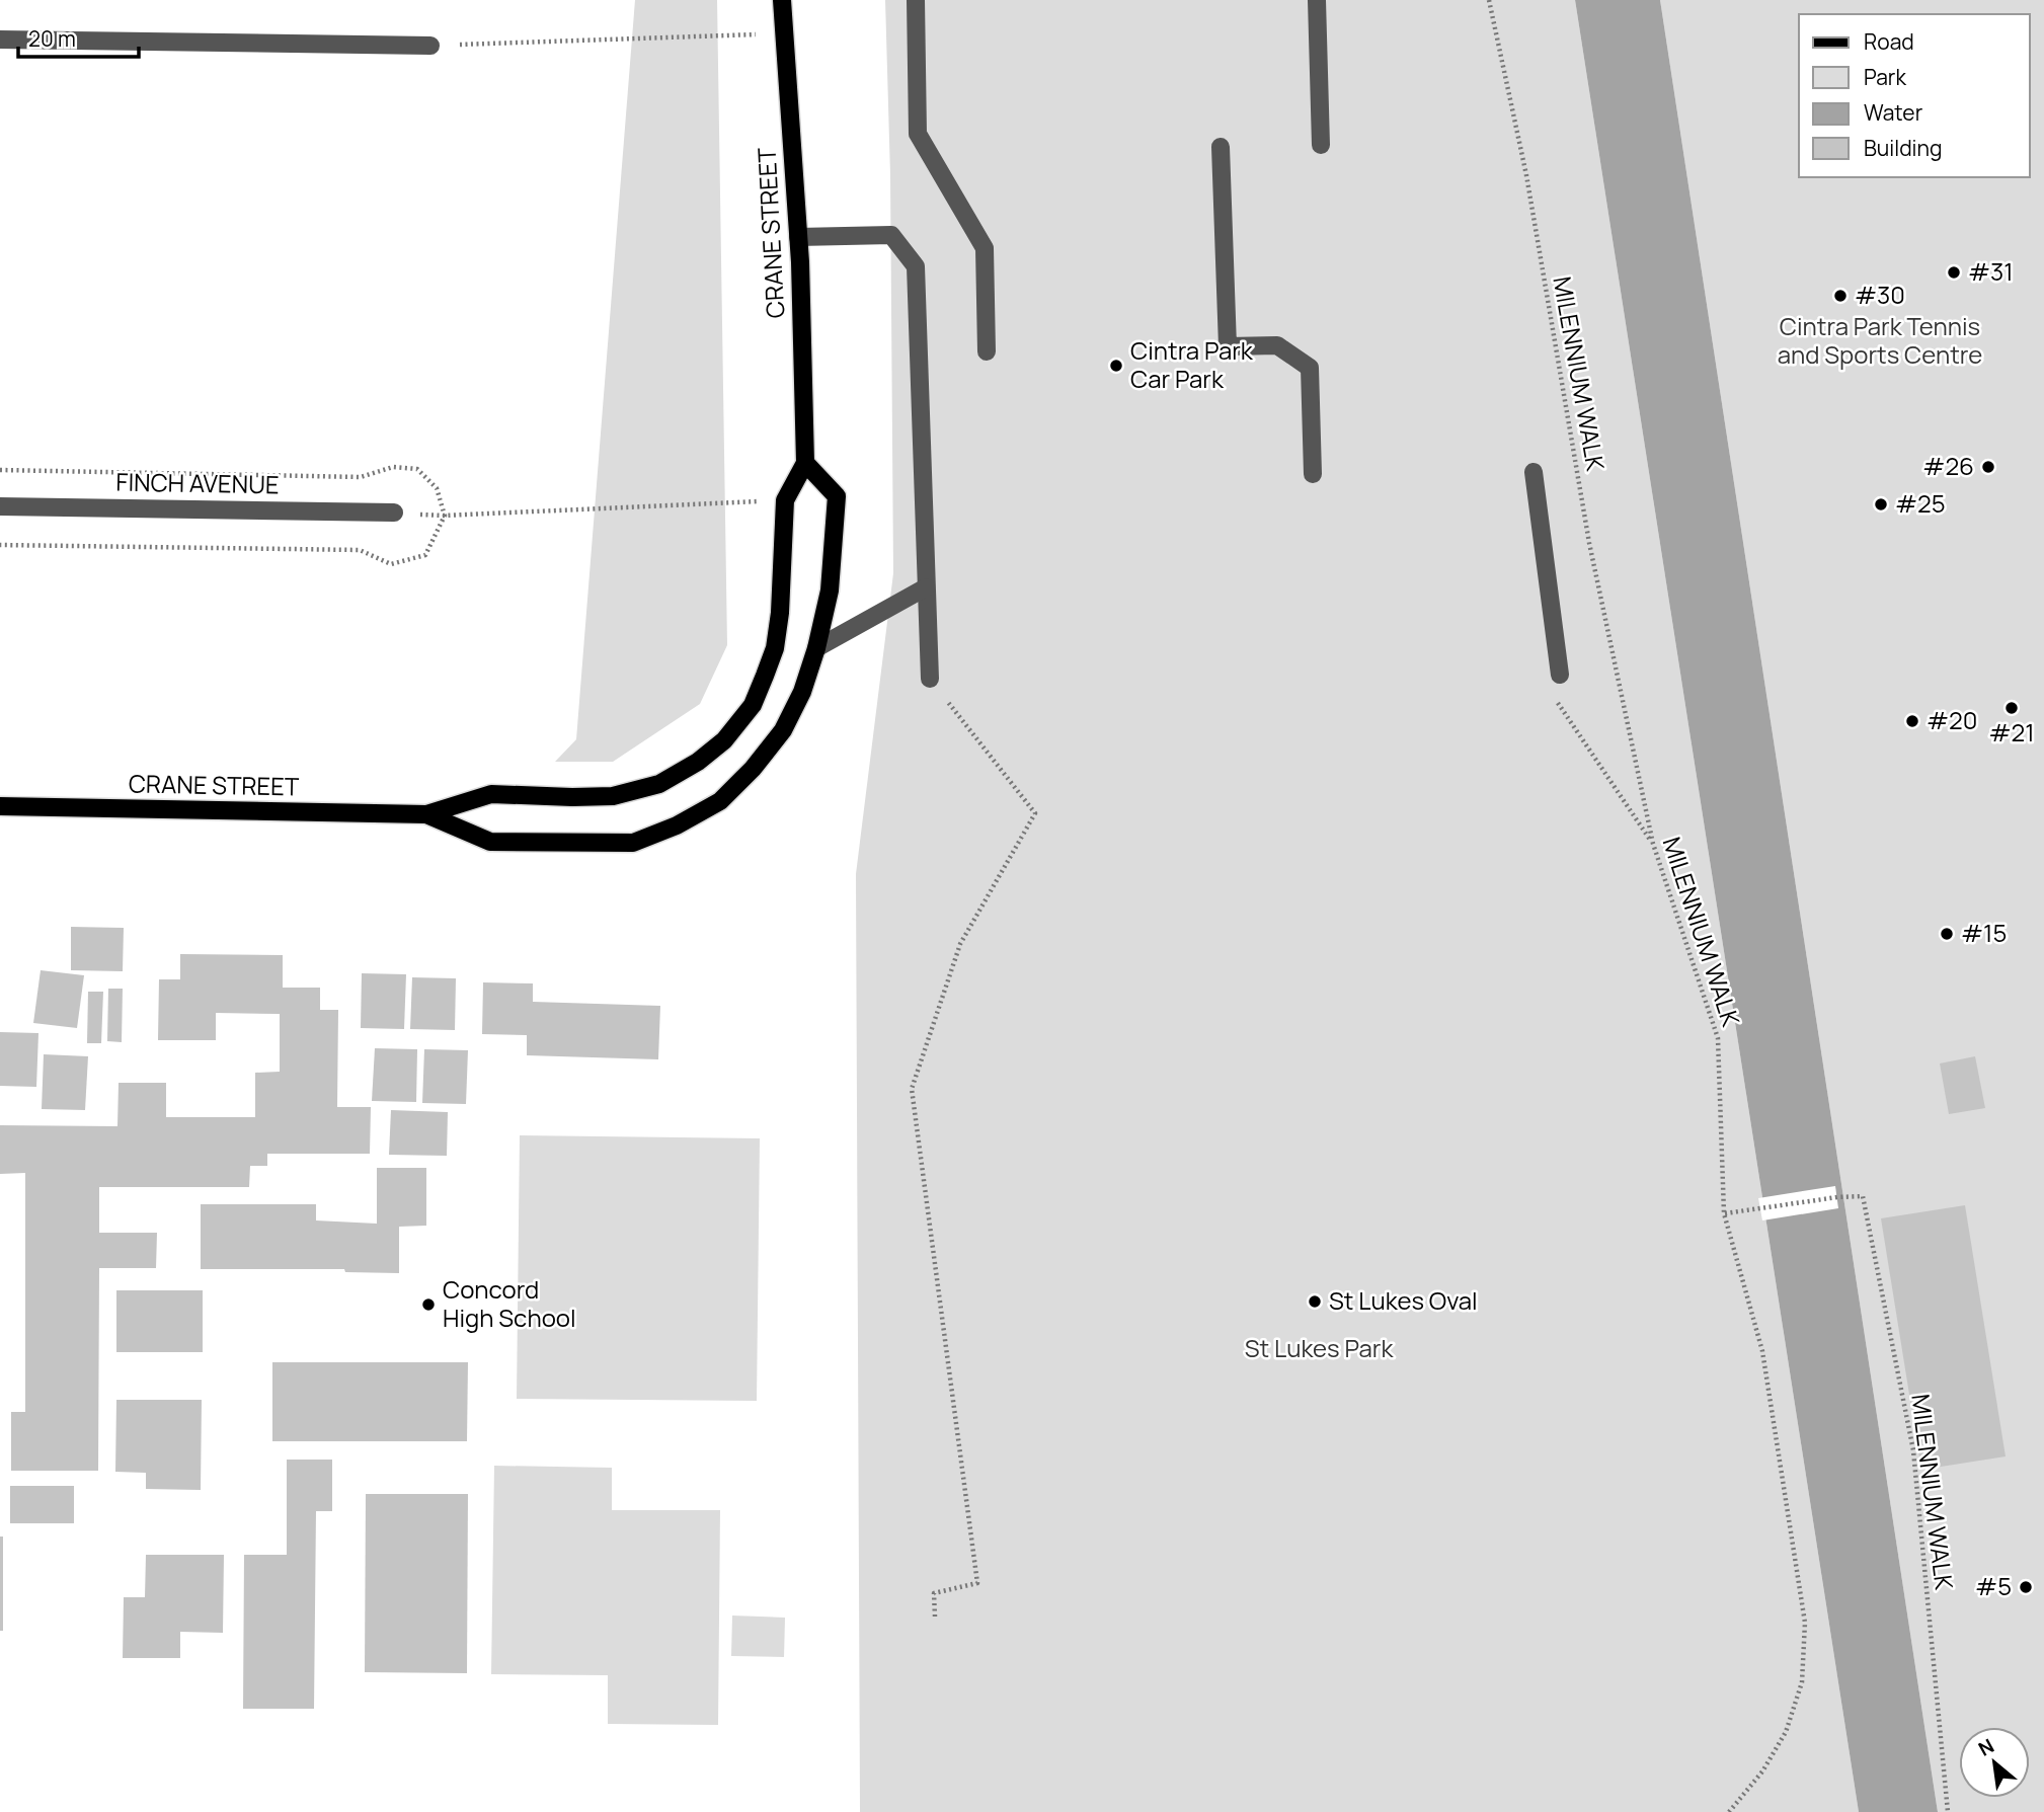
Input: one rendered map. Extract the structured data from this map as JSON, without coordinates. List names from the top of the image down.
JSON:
{
  "streets": {
    "main road": ["CRANE STREET"],
    "street": ["FINCH AVENUE"],
    "path": ["MILENNIUM WALK"]
  },
  "parks": ["Cintra Park Tennis and Sports Centre", "St Lukes Park"],
  "places": [
    "#31",
    "#30",
    "Cintra Park Car Park",
    "#26",
    "#25",
    "#21",
    "#20",
    "#15",
    "St Lukes Oval",
    "Concord High School",
    "#5"
  ],
  "legend": [
    "Road",
    "Park",
    "Water",
    "Building"
  ],
  "scale_bar": "20 m",
  "north": "top left"
}
